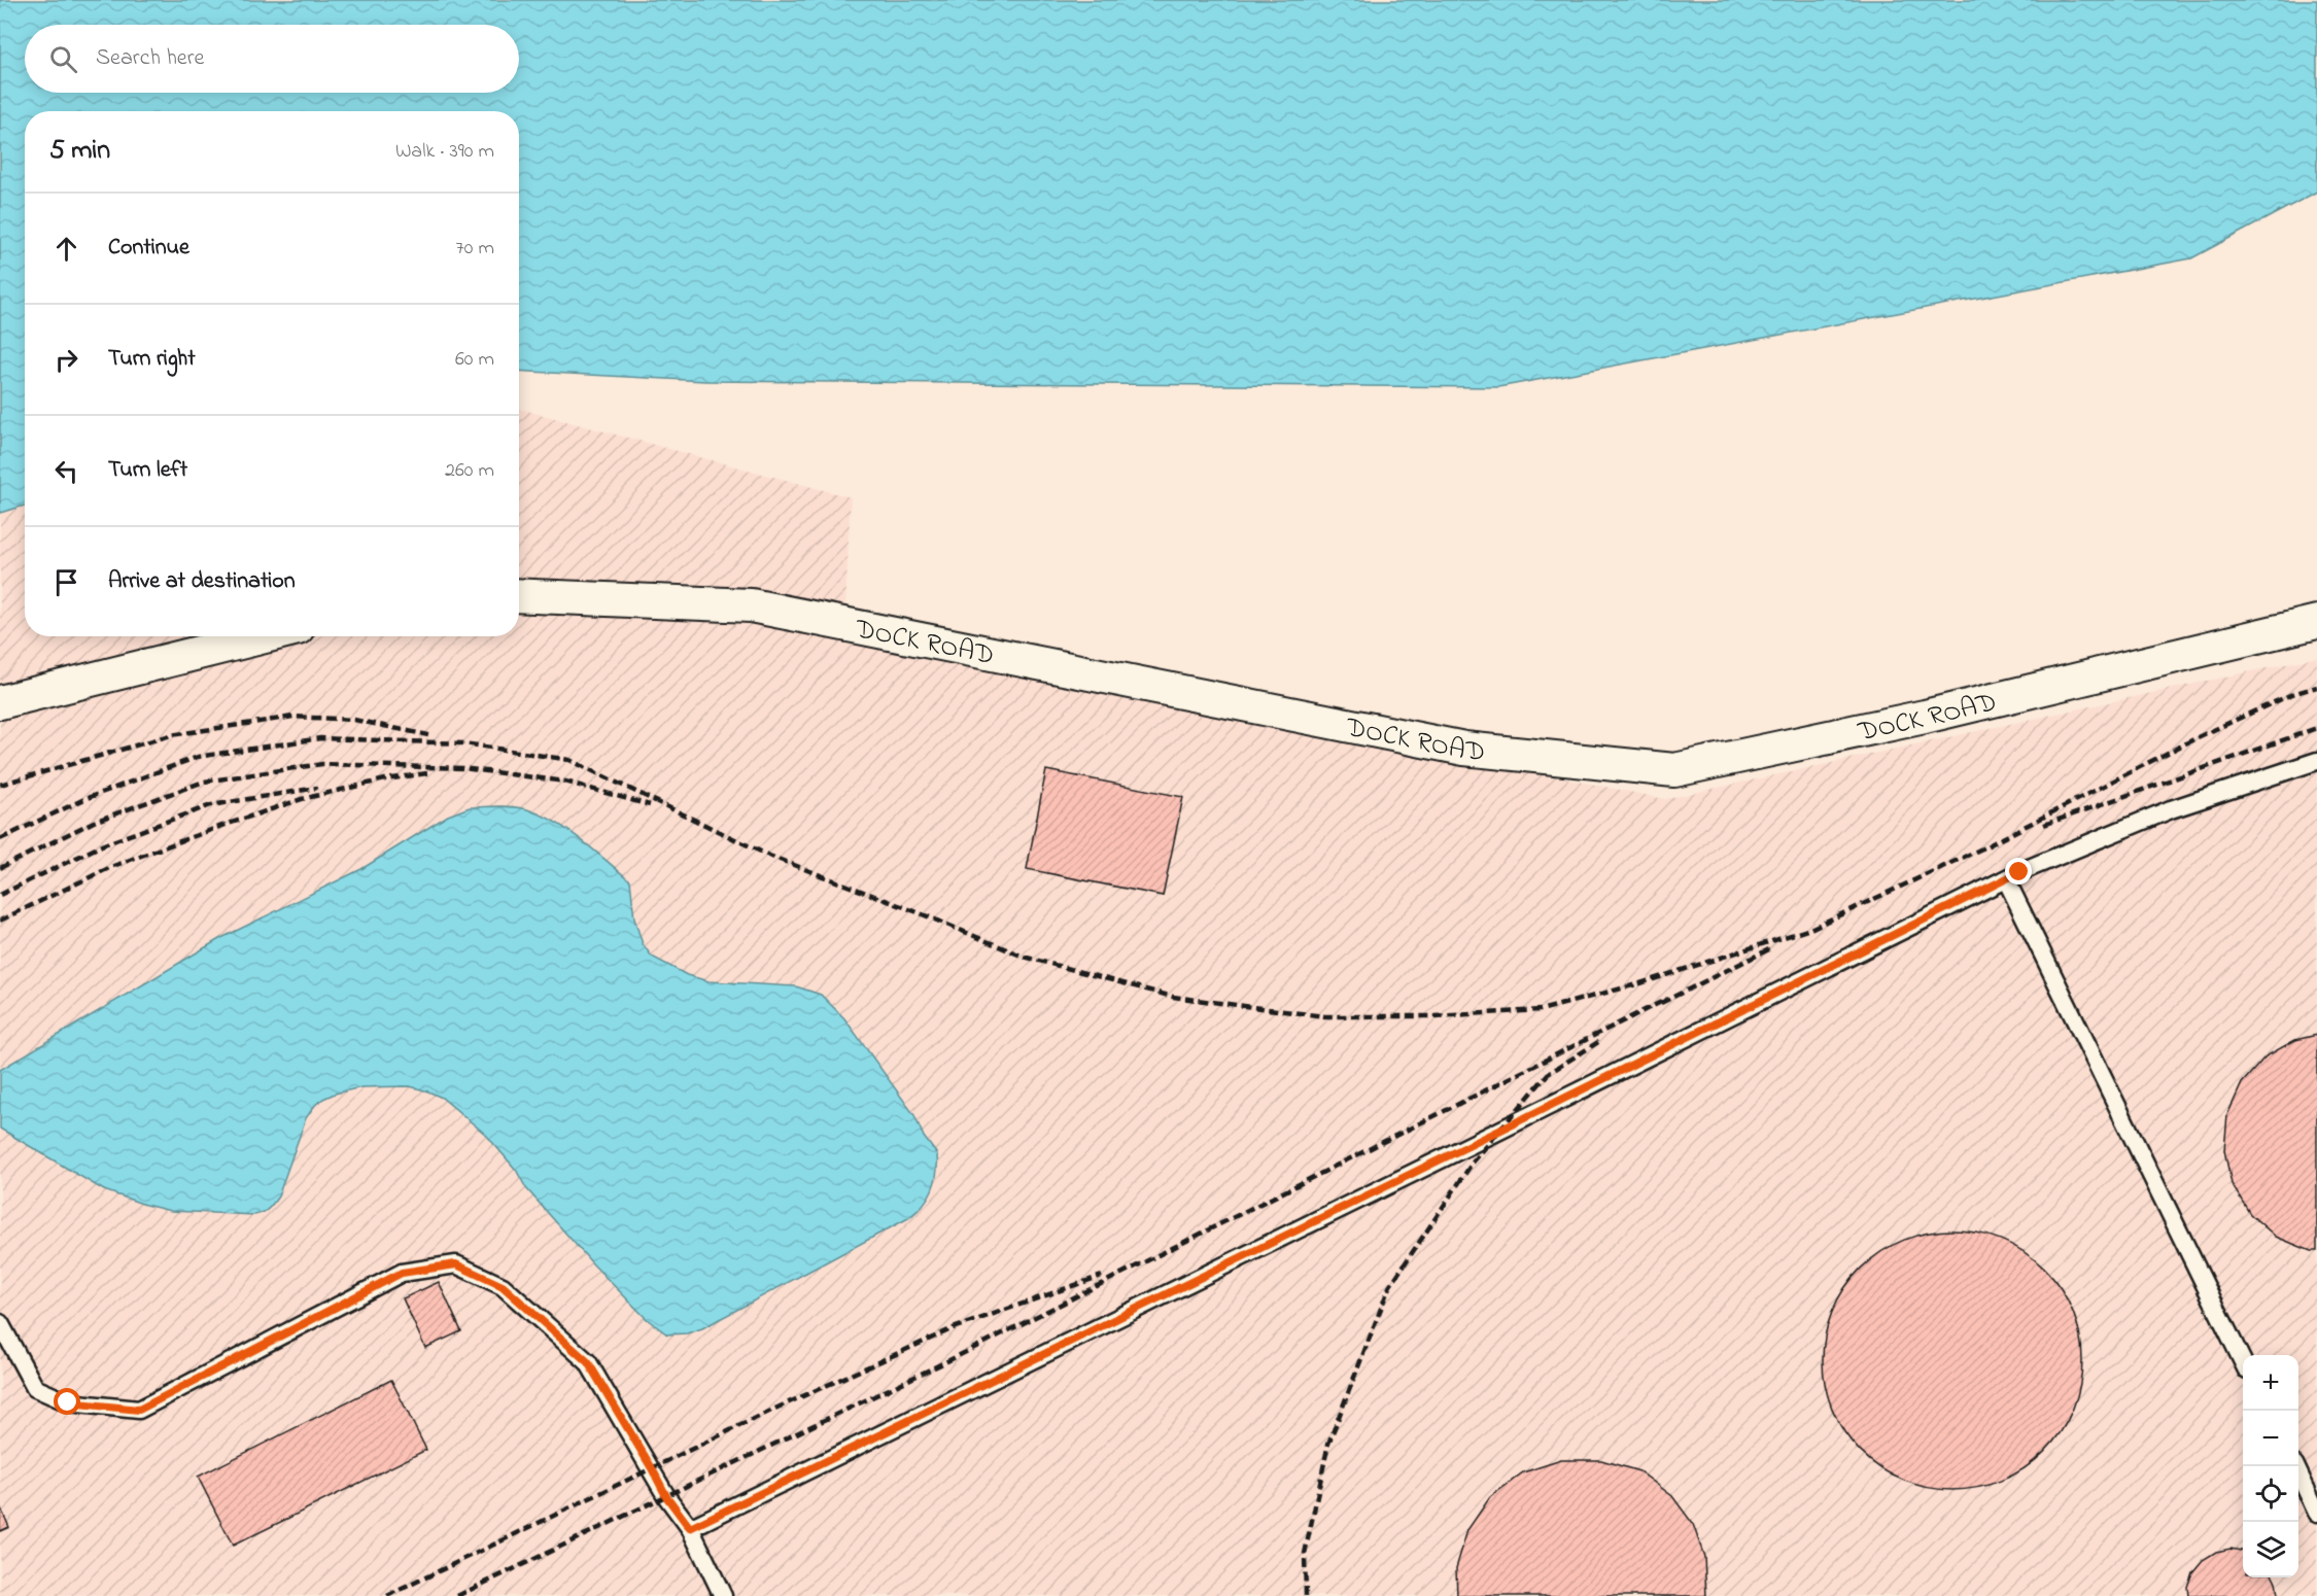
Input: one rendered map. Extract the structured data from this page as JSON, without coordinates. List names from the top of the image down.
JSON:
{
  "streets": {
    "street": ["DOCK ROAD"]
  },
  "page": {
    "search": "Search here",
    "heading": ["5 min", "Walk · 390 m"],
    "list": [
      ["Continue", "70 m"],
      ["Turn right", "60 m"],
      ["Turn left", "260 m"],
      "Arrive at destination"
    ],
    "map_buttons": ["+", "−"]
  }
}
